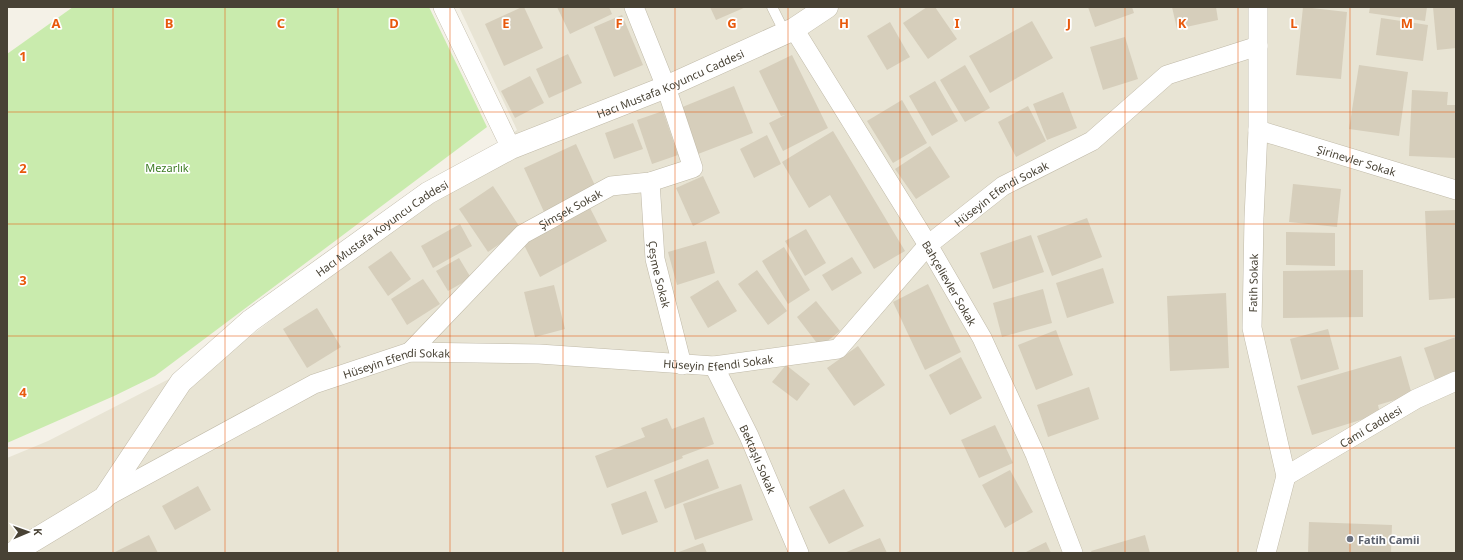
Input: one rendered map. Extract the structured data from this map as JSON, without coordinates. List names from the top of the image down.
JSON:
{
  "streets": {
    "street": [
      "Hacı Mustafa Koyuncu Caddesi",
      "Şirinevler Sokak",
      "Hüseyin Efendi Sokak",
      "Şimşek Sokak",
      "Çeşme Sokak",
      "Bahçelievler Sokak",
      "Fatih Sokak",
      "Cami Caddesi",
      "Bektaşlı Sokak"
    ]
  },
  "crossings": [
    ["Hacı Mustafa Koyuncu Caddesi", "Hüseyin Efendi Sokak"],
    ["Hacı Mustafa Koyuncu Caddesi", "Şimşek Sokak"],
    ["Hacı Mustafa Koyuncu Caddesi", "Bahçelievler Sokak"],
    ["Şirinevler Sokak", "Fatih Sokak"],
    ["Hüseyin Efendi Sokak", "Şimşek Sokak"],
    ["Hüseyin Efendi Sokak", "Çeşme Sokak"],
    ["Hüseyin Efendi Sokak", "Bahçelievler Sokak"],
    ["Hüseyin Efendi Sokak", "Fatih Sokak"],
    ["Hüseyin Efendi Sokak", "Bektaşlı Sokak"],
    ["Şimşek Sokak", "Çeşme Sokak"],
    ["Fatih Sokak", "Cami Caddesi"]
  ],
  "parks": ["Mezarlık"],
  "places": ["Fatih Camii"],
  "north": "right",
  "grid": {
    "columns": [
      "A",
      "B",
      "C",
      "D",
      "E",
      "F",
      "G",
      "H",
      "I",
      "J",
      "K",
      "L",
      "M"
    ],
    "rows": [
      "1",
      "2",
      "3",
      "4"
    ]
  }
}
